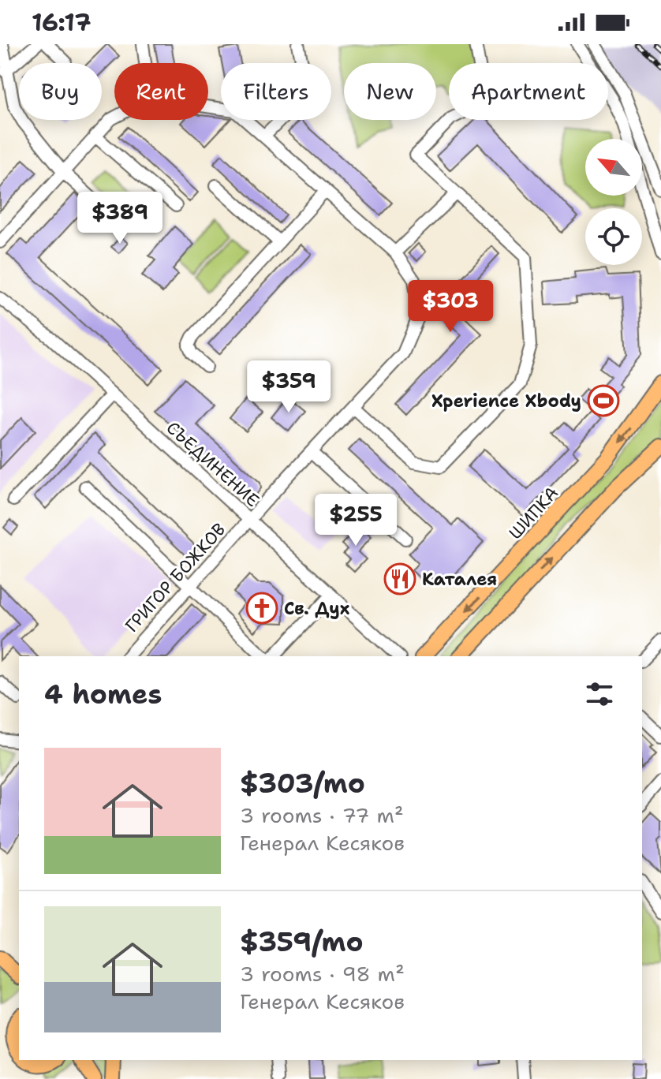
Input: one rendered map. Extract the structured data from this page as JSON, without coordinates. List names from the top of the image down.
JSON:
{
  "streets": {
    "main road": ["ШИПКА"],
    "street": ["СЪЕДИНЕНИЕ", "ГРИГОР БОЖКОВ"]
  },
  "crossings": [
    ["СЪЕДИНЕНИЕ", "ГРИГОР БОЖКОВ"]
  ],
  "places": {
    "sports": ["Xperience Xbody"],
    "restaurant": ["Каталея"],
    "church": ["Св. Дух"]
  },
  "north": "top left",
  "page": {
    "status": "16:17",
    "chip": [
      "Buy",
      "Rent",
      "Filters",
      "New",
      "Apartment"
    ],
    "price": [
      "$389",
      "$303",
      "$359",
      "$255"
    ],
    "heading": "4 homes",
    "list": [
      {
        "name": "$303/mo",
        "note": "3 rooms · 77 m² · Генерал Кесяков"
      },
      {
        "name": "$359/mo",
        "note": "3 rooms · 98 m² · Генерал Кесяков"
      }
    ]
  }
}
